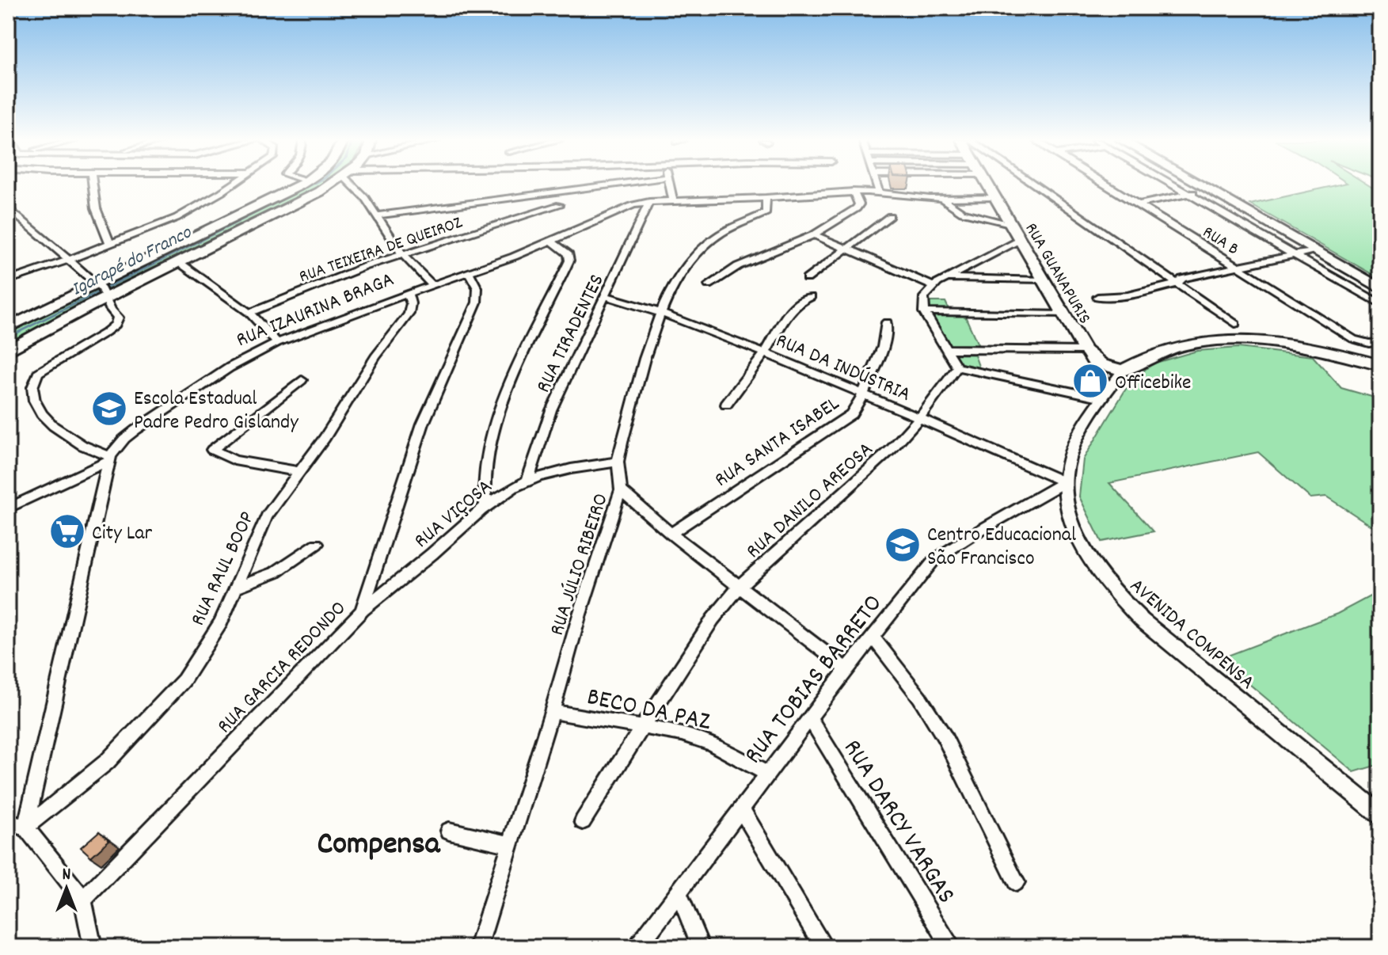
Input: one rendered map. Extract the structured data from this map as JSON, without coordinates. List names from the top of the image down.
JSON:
{
  "streets": {
    "main road": ["RUA GUANAPURIS", "AVENIDA COMPENSA"],
    "street": [
      "RUA B",
      "RUA TEIXEIRA DE QUEIROZ",
      "RUA IZAURINA BRAGA",
      "RUA TIRADENTES",
      "RUA DA INDÚSTRIA",
      "RUA SANTA ISABEL",
      "RUA DANILO AREOSA",
      "RUA VIÇOSA",
      "RUA JÚLIO RIBEIRO",
      "RUA RAUL BOOP",
      "RUA GARCIA REDONDO",
      "RUA TOBIAS BARRETO",
      "BECO DA PAZ",
      "RUA DARCY VARGAS"
    ]
  },
  "crossings": [
    ["RUA GUANAPURIS", "AVENIDA COMPENSA"],
    ["RUA IZAURINA BRAGA", "RUA TIRADENTES"],
    ["RUA IZAURINA BRAGA", "RUA JÚLIO RIBEIRO"],
    ["RUA IZAURINA BRAGA", "RUA RAUL BOOP"],
    ["RUA IZAURINA BRAGA", "RUA GARCIA REDONDO"],
    ["RUA TIRADENTES", "RUA DA INDÚSTRIA"],
    ["RUA TIRADENTES", "RUA VIÇOSA"],
    ["RUA DA INDÚSTRIA", "RUA SANTA ISABEL"],
    ["RUA DA INDÚSTRIA", "RUA DANILO AREOSA"],
    ["RUA DA INDÚSTRIA", "RUA JÚLIO RIBEIRO"],
    ["RUA DA INDÚSTRIA", "AVENIDA COMPENSA"],
    ["RUA DA INDÚSTRIA", "RUA TOBIAS BARRETO"],
    ["RUA DANILO AREOSA", "BECO DA PAZ"],
    ["RUA VIÇOSA", "RUA JÚLIO RIBEIRO"],
    ["RUA VIÇOSA", "RUA GARCIA REDONDO"],
    ["RUA JÚLIO RIBEIRO", "BECO DA PAZ"],
    ["AVENIDA COMPENSA", "RUA TOBIAS BARRETO"],
    ["RUA TOBIAS BARRETO", "BECO DA PAZ"],
    ["RUA TOBIAS BARRETO", "RUA DARCY VARGAS"]
  ],
  "districts": ["Compensa"],
  "water": ["Igarapé do Franco"],
  "places": {
    "shop": ["Officebike"],
    "school or university": ["Escola Estadual Padre Pedro Gislandy", "Centro Educacional São Francisco"],
    "supermarket": ["City Lar"]
  },
  "north": "top"
}
